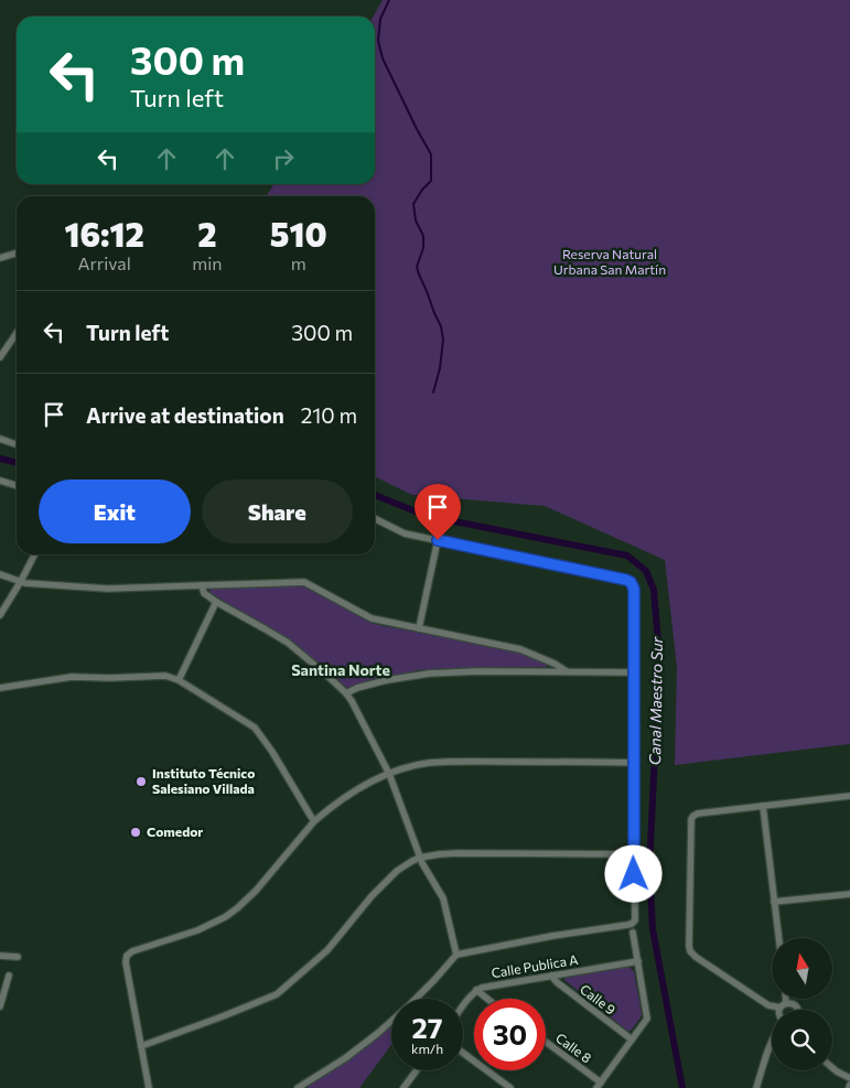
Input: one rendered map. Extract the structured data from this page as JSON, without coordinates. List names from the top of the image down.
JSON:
{
  "streets": {
    "street": ["Calle Publica A", "Calle 9", "Calle 8"]
  },
  "crossings": [
    ["Calle Publica A", "Calle 9"]
  ],
  "districts": ["Santina Norte"],
  "water": ["Canal Maestro Sur"],
  "parks": ["Reserva Natural Urbana San Martín"],
  "places": ["Instituto Técnico Salesiano Villada", "Comedor"],
  "north": "top",
  "page": {
    "turn": ["300 m", "Turn left"],
    "eta": [
      "16:12",
      "Arrival",
      "2",
      "min",
      "510",
      "m"
    ],
    "list": [
      {
        "name": "Turn left",
        "value": "300 m"
      },
      {
        "name": "Arrive at destination",
        "value": "210 m"
      }
    ],
    "buttons": ["Exit", "Share"],
    "speed": "27 km/h",
    "limit": "30"
  }
}
